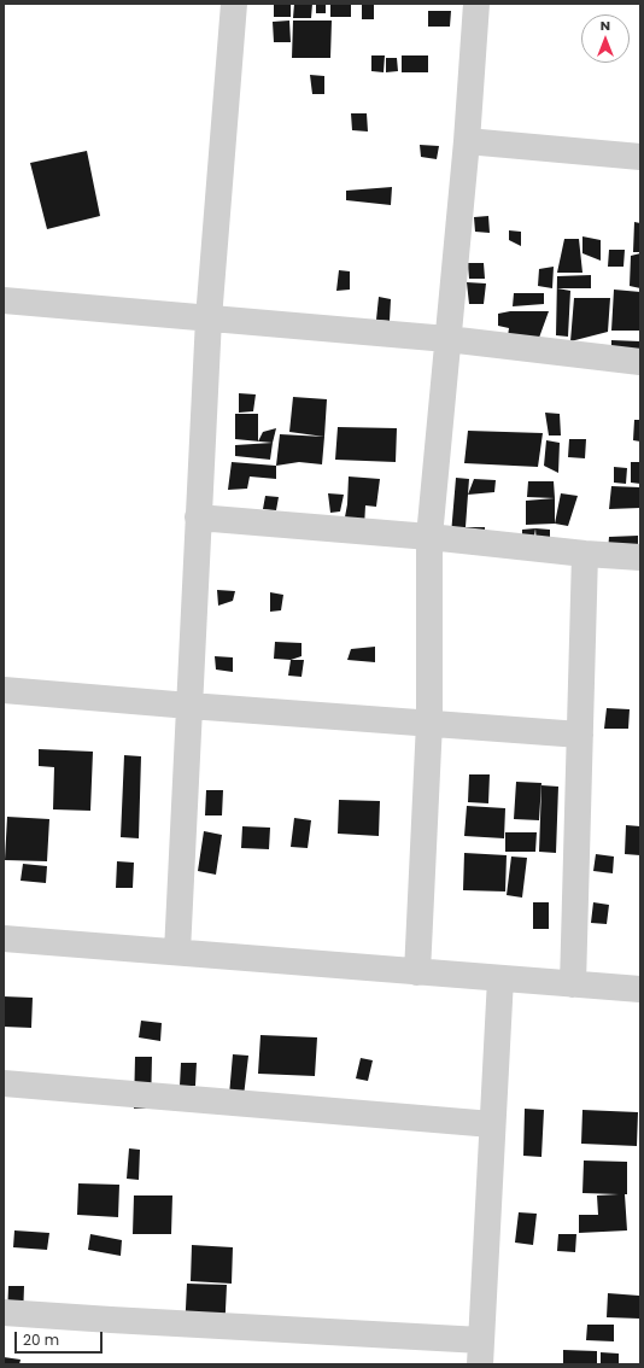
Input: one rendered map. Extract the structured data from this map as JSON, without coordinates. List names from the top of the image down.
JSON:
{
  "scale_bar": "20 m",
  "north": "top"
}
